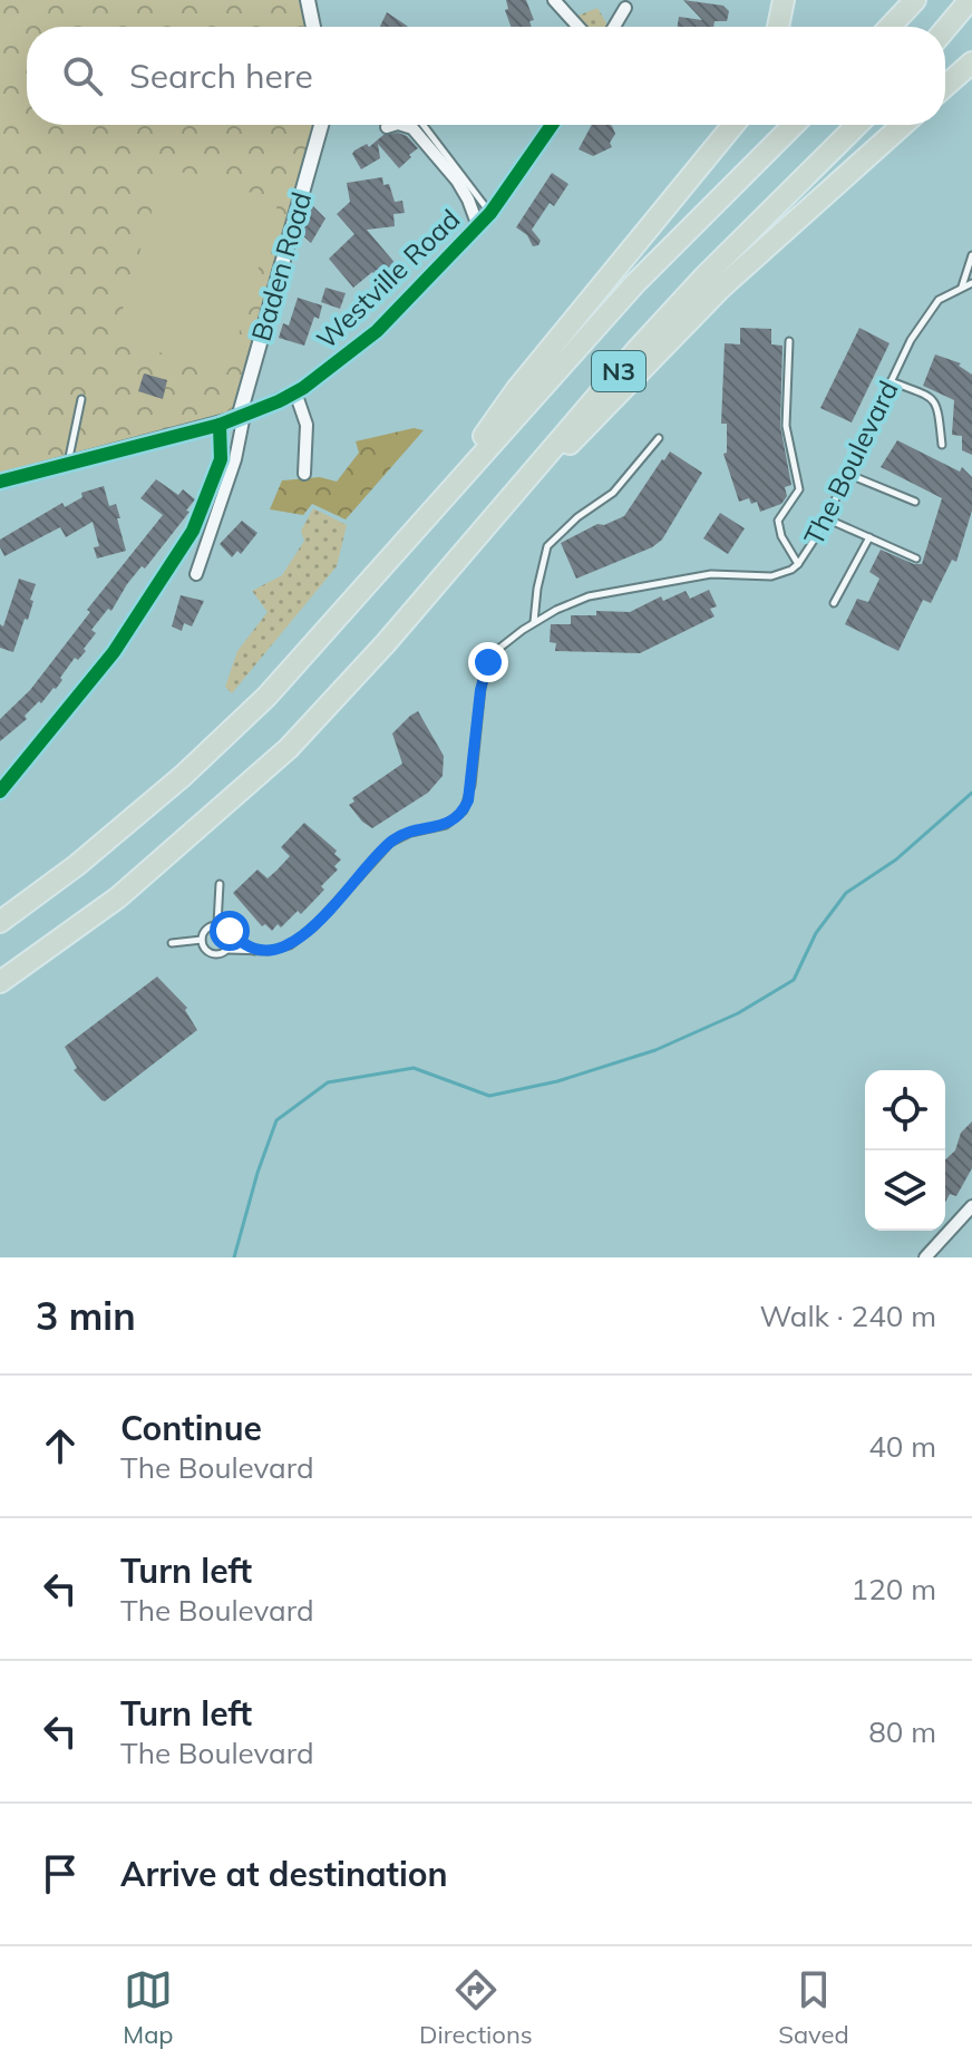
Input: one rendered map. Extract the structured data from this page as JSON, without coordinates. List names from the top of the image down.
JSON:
{
  "streets": {
    "highway": ["N3"],
    "street": ["Baden Road", "Westville Road"],
    "lane": ["The Boulevard"]
  },
  "crossings": [
    ["Baden Road", "Westville Road"]
  ],
  "page": {
    "search": "Search here",
    "heading": ["3 min", "Walk · 240 m"],
    "list": [
      ["Continue", "The Boulevard", "40 m"],
      ["Turn left", "The Boulevard", "120 m"],
      ["Turn left", "The Boulevard", "80 m"],
      "Arrive at destination"
    ],
    "nav": ["Map", "Directions", "Saved"]
  }
}
